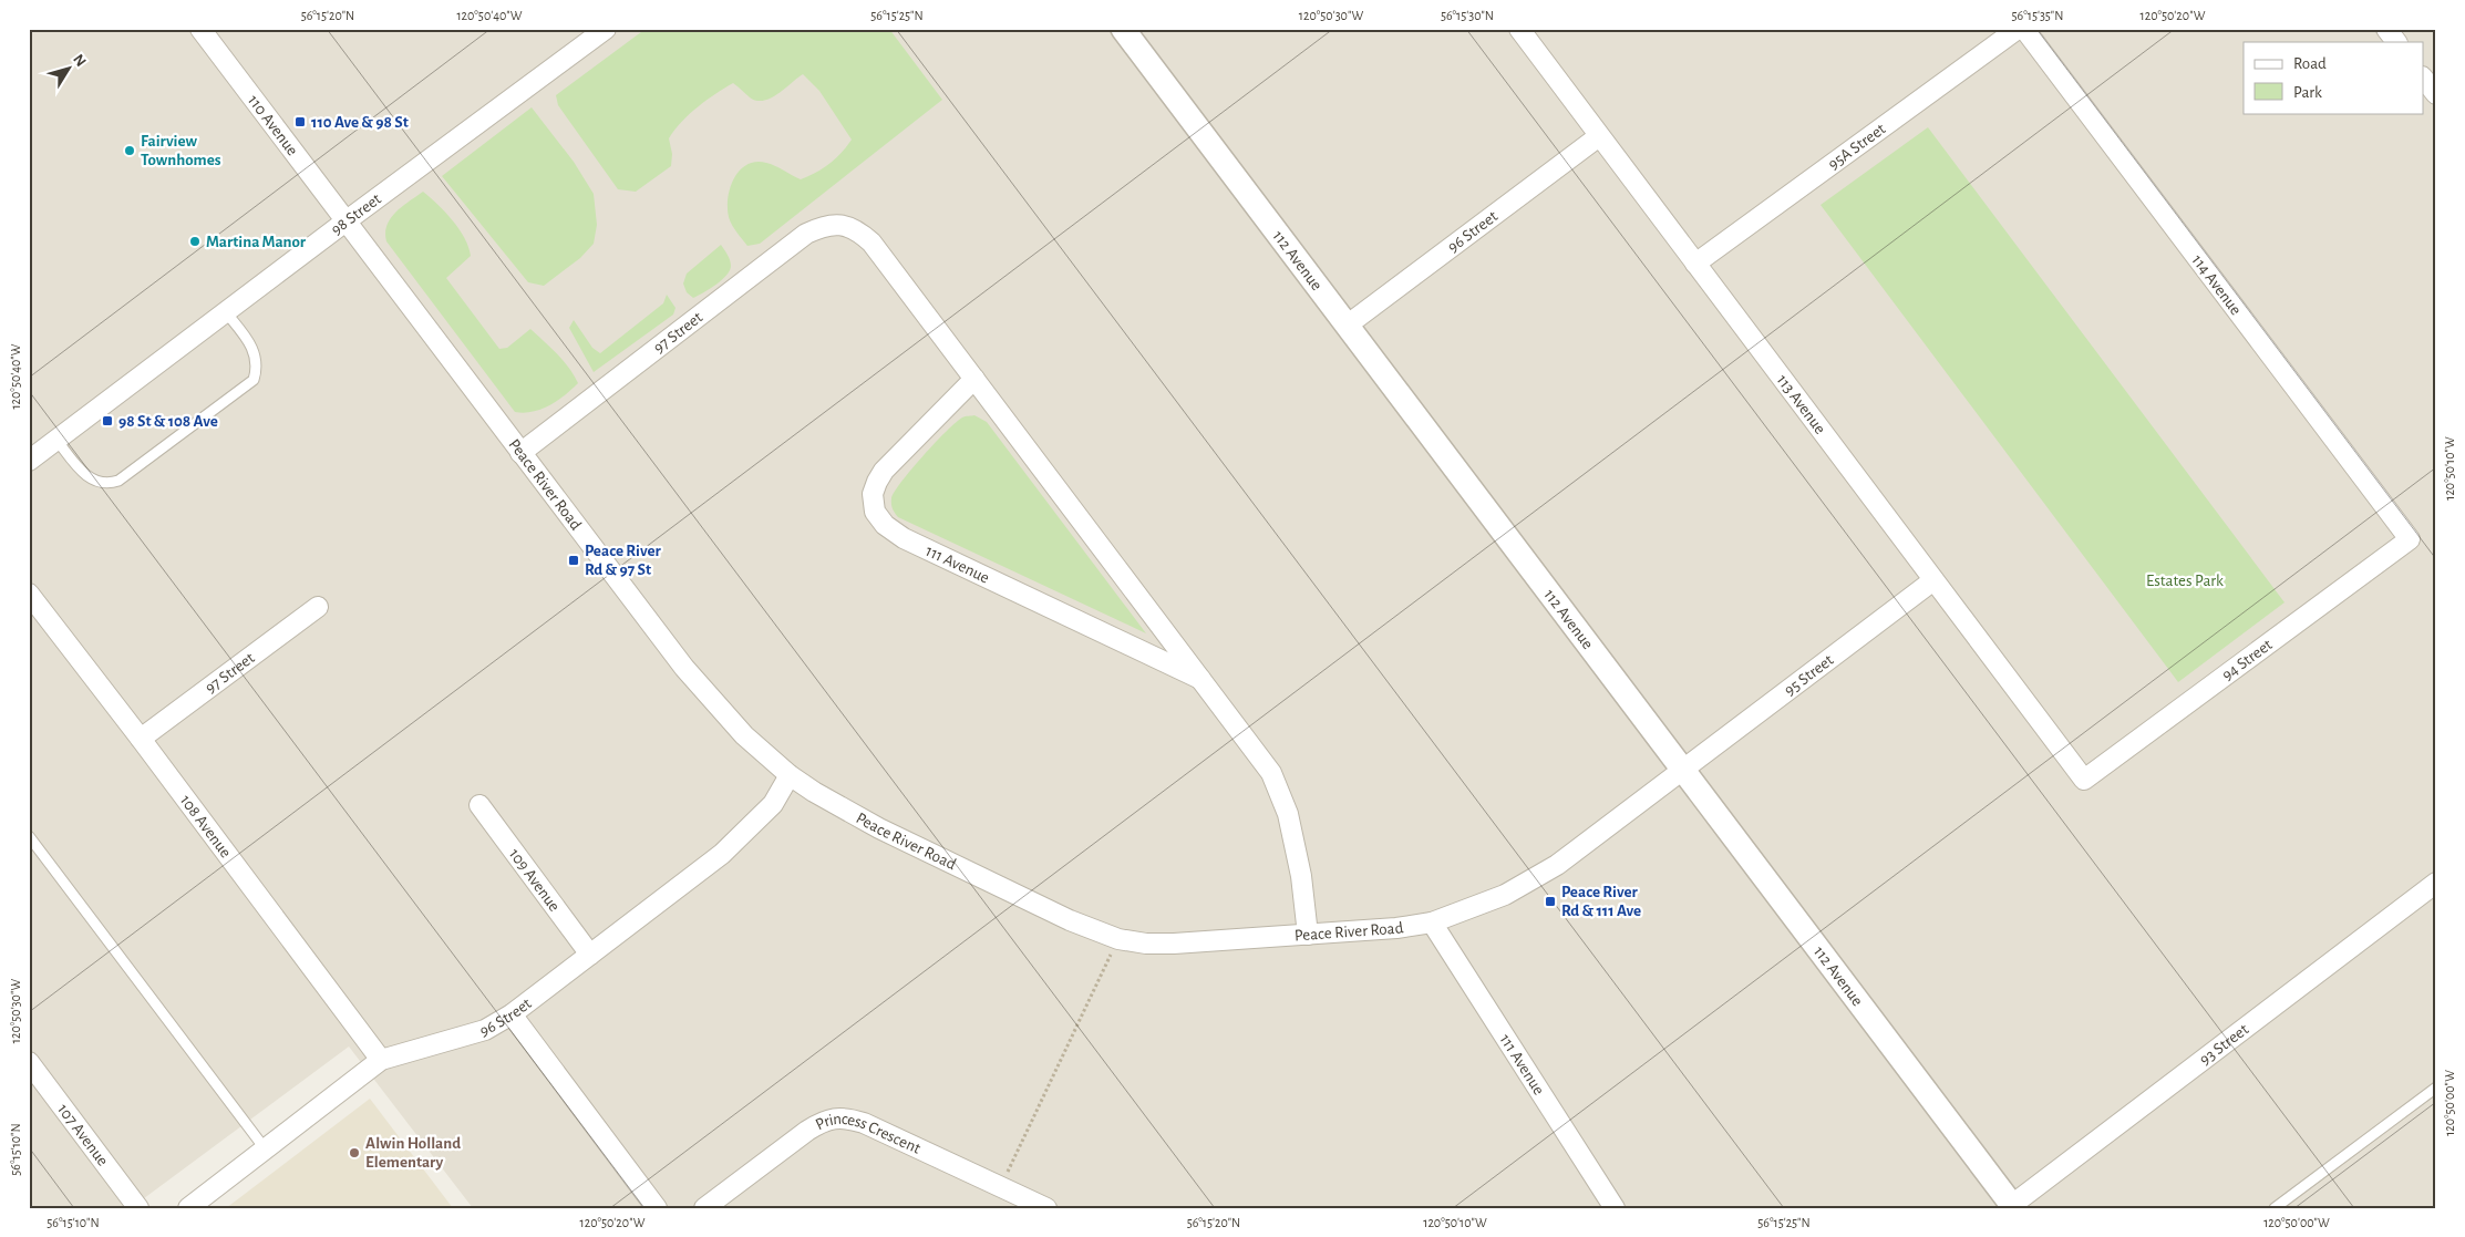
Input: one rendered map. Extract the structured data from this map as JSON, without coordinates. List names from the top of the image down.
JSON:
{
  "streets": {
    "street": [
      "110 Avenue",
      "95A Street",
      "98 Street",
      "96 Street",
      "112 Avenue",
      "114 Avenue",
      "97 Street",
      "113 Avenue",
      "Peace River Road",
      "111 Avenue",
      "94 Street",
      "95 Street",
      "108 Avenue",
      "109 Avenue",
      "93 Street",
      "107 Avenue",
      "Princess Crescent"
    ]
  },
  "crossings": [
    ["110 Avenue", "98 Street"],
    ["110 Avenue", "Peace River Road"],
    ["95A Street", "113 Avenue"],
    ["98 Street", "Peace River Road"],
    ["96 Street", "112 Avenue"],
    ["96 Street", "113 Avenue"],
    ["96 Street", "Peace River Road"],
    ["96 Street", "108 Avenue"],
    ["96 Street", "109 Avenue"],
    ["112 Avenue", "Peace River Road"],
    ["112 Avenue", "95 Street"],
    ["112 Avenue", "93 Street"],
    ["114 Avenue", "94 Street"],
    ["97 Street", "Peace River Road"],
    ["97 Street", "111 Avenue"],
    ["97 Street", "108 Avenue"],
    ["113 Avenue", "94 Street"],
    ["113 Avenue", "95 Street"],
    ["Peace River Road", "111 Avenue"],
    ["Peace River Road", "95 Street"]
  ],
  "parks": ["Estates Park"],
  "places": {
    "transit": [
      "110 Ave & 98 St",
      "98 St & 108 Ave",
      "Peace River Rd & 97 St",
      "Peace River Rd & 111 Ave"
    ],
    "other": ["Fairview Townhomes", "Martina Manor", "Alwin Holland Elementary"]
  },
  "legend": ["Road", "Park"],
  "north": "top right",
  "coordinates": [
    "56°15'20\"N",
    "120°50'40\"W",
    "56°15'25\"N",
    "120°50'30\"W",
    "56°15'30\"N",
    "56°15'35\"N",
    "120°50'20\"W",
    "120°50'10\"W",
    "120°50'00\"W",
    "56°15'10\"N"
  ]
}
